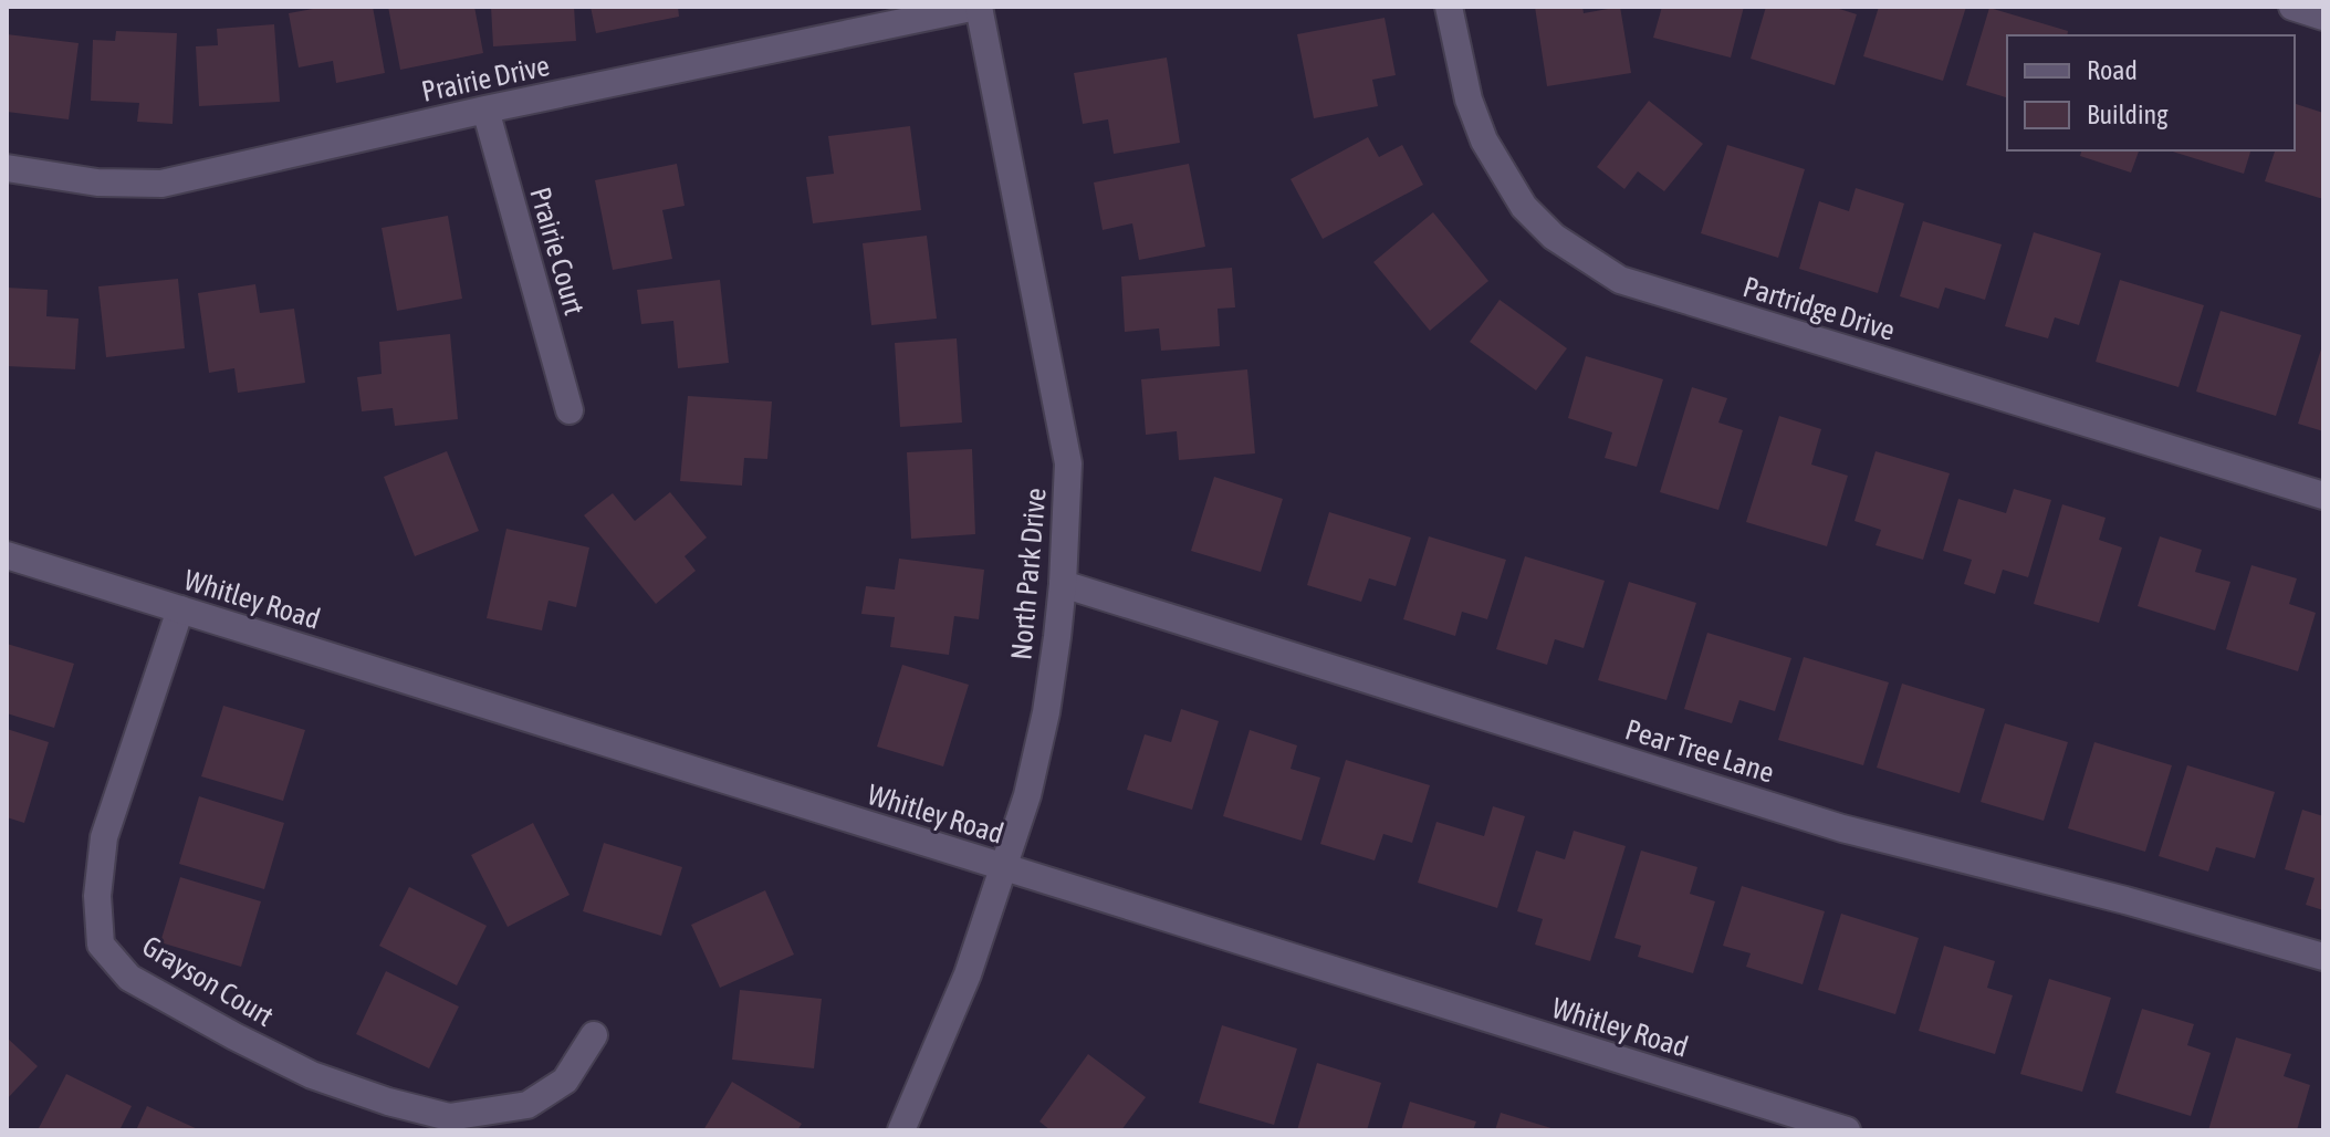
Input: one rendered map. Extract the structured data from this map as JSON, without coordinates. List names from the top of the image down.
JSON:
{
  "streets": {
    "street": [
      "Prairie Drive",
      "Prairie Court",
      "Partridge Drive",
      "North Park Drive",
      "Whitley Road",
      "Pear Tree Lane",
      "Grayson Court"
    ]
  },
  "crossings": [
    ["Prairie Drive", "Prairie Court"],
    ["Prairie Drive", "North Park Drive"],
    ["North Park Drive", "Whitley Road"],
    ["North Park Drive", "Pear Tree Lane"],
    ["Whitley Road", "Grayson Court"]
  ],
  "legend": ["Road", "Building"]
}
